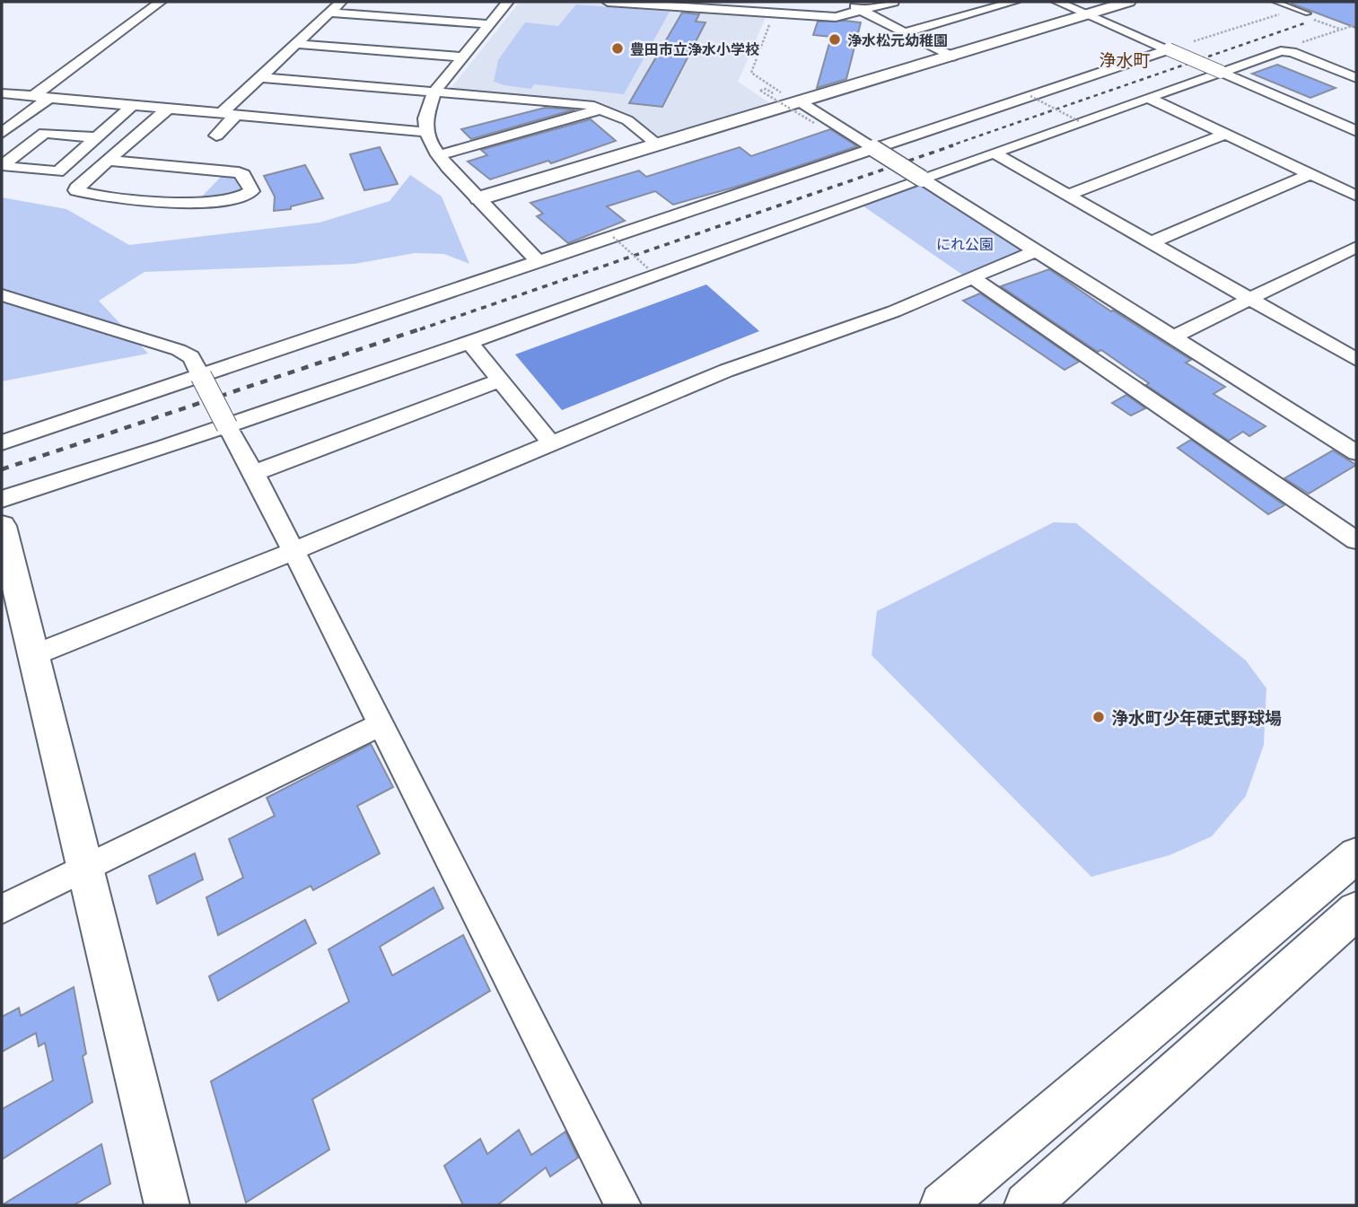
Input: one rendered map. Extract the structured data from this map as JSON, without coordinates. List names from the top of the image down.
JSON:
{
  "districts": ["浄水町"],
  "parks": ["にれ公園"],
  "places": ["浄水松元幼稚園", "豊田市立浄水小学校", "浄水町少年硬式野球場"]
}
